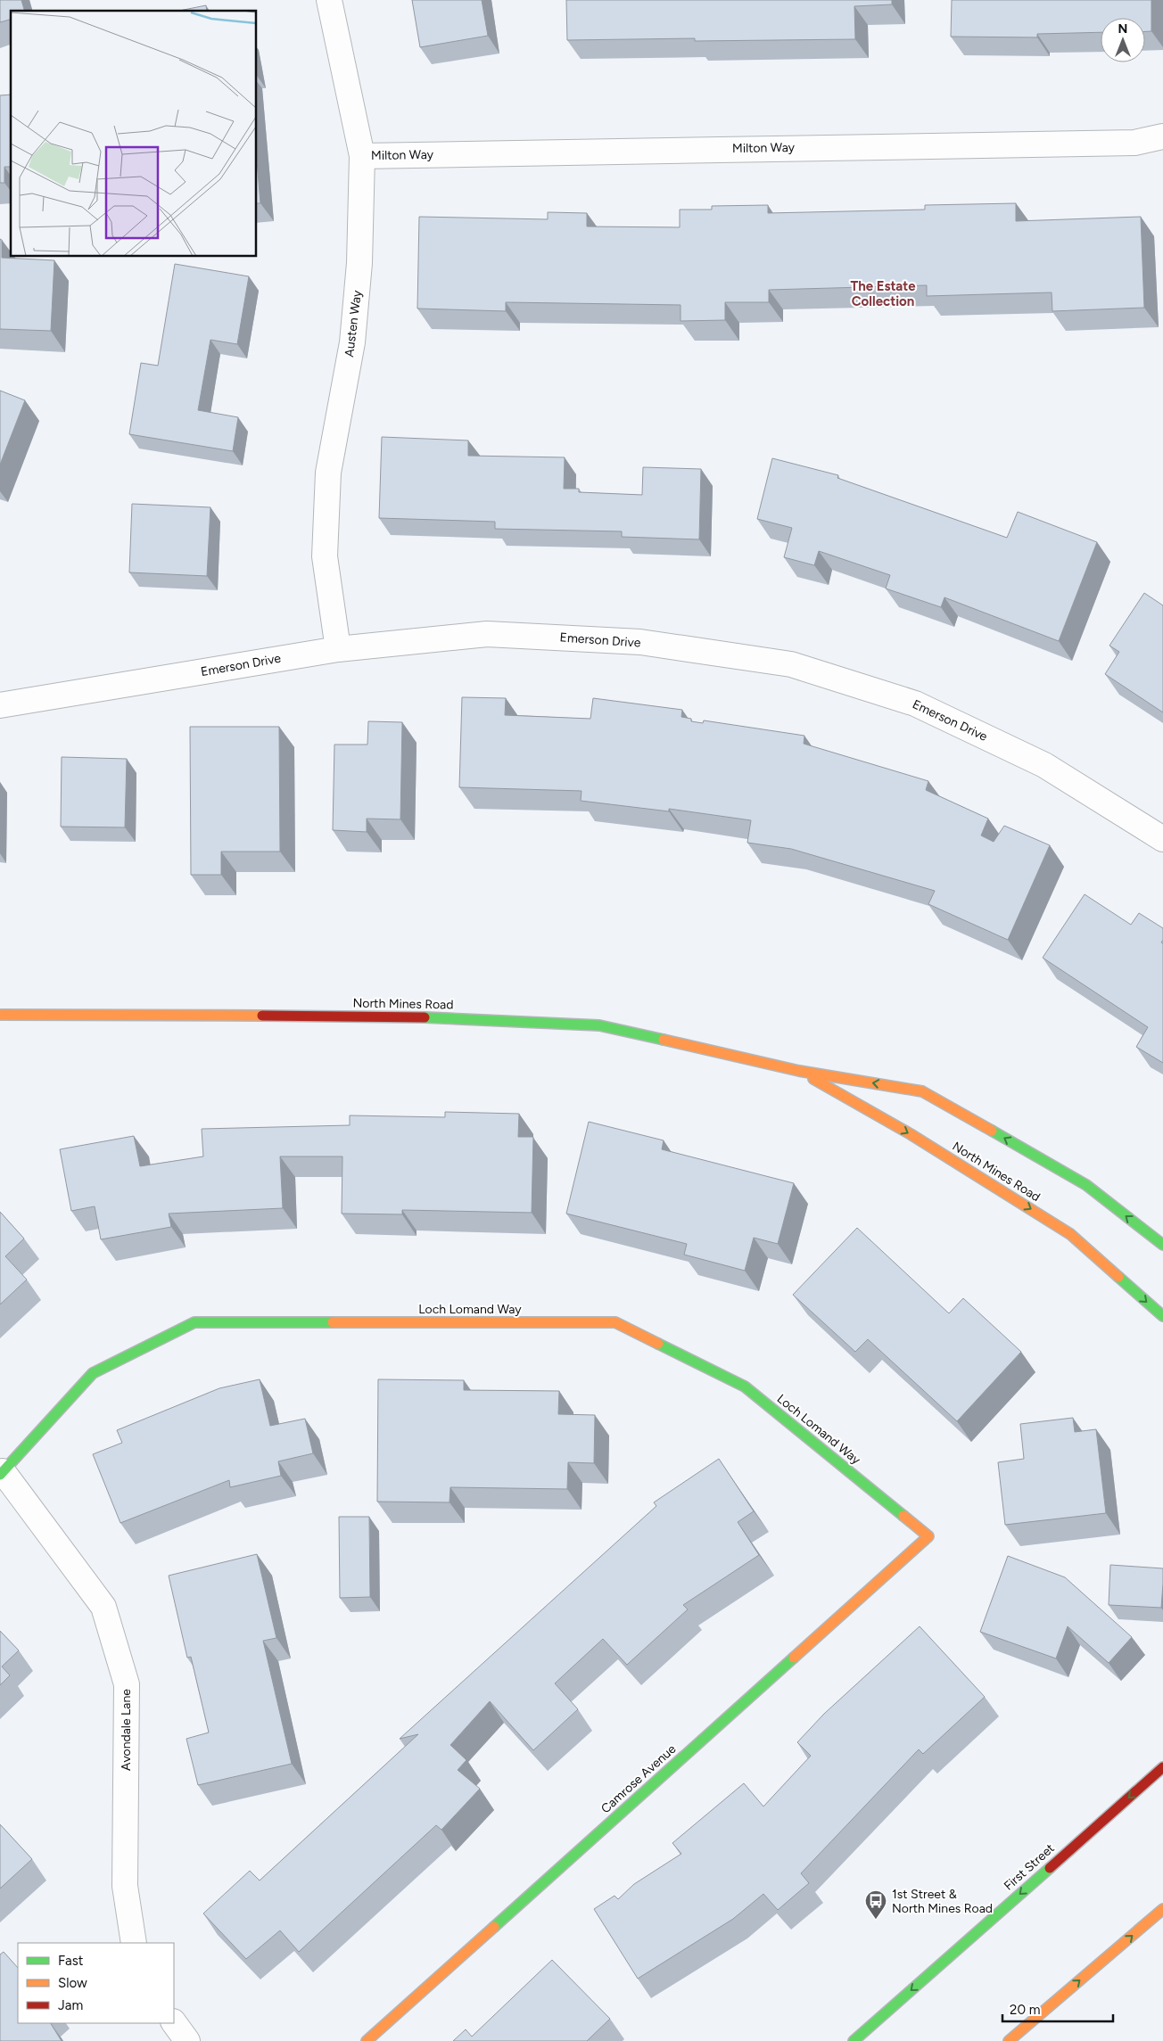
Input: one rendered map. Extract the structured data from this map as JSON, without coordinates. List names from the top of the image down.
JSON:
{
  "streets": {
    "main road": [
      "North Mines Road",
      "Loch Lomand Way",
      "Camrose Avenue",
      "First Street"
    ],
    "street": [
      "Milton Way",
      "Austen Way",
      "Emerson Drive",
      "Avondale Lane"
    ]
  },
  "crossings": [
    ["Milton Way", "Austen Way"],
    ["Austen Way", "Emerson Drive"],
    ["Loch Lomand Way", "Avondale Lane"],
    ["Loch Lomand Way", "Camrose Avenue"]
  ],
  "one_way": ["First Street"],
  "districts": ["The Estate Collection"],
  "places": {
    "bus stop": ["1st Street & North Mines Road"]
  },
  "legend": ["Fast", "Slow", "Jam"],
  "scale_bar": "20 m",
  "north": "top"
}
